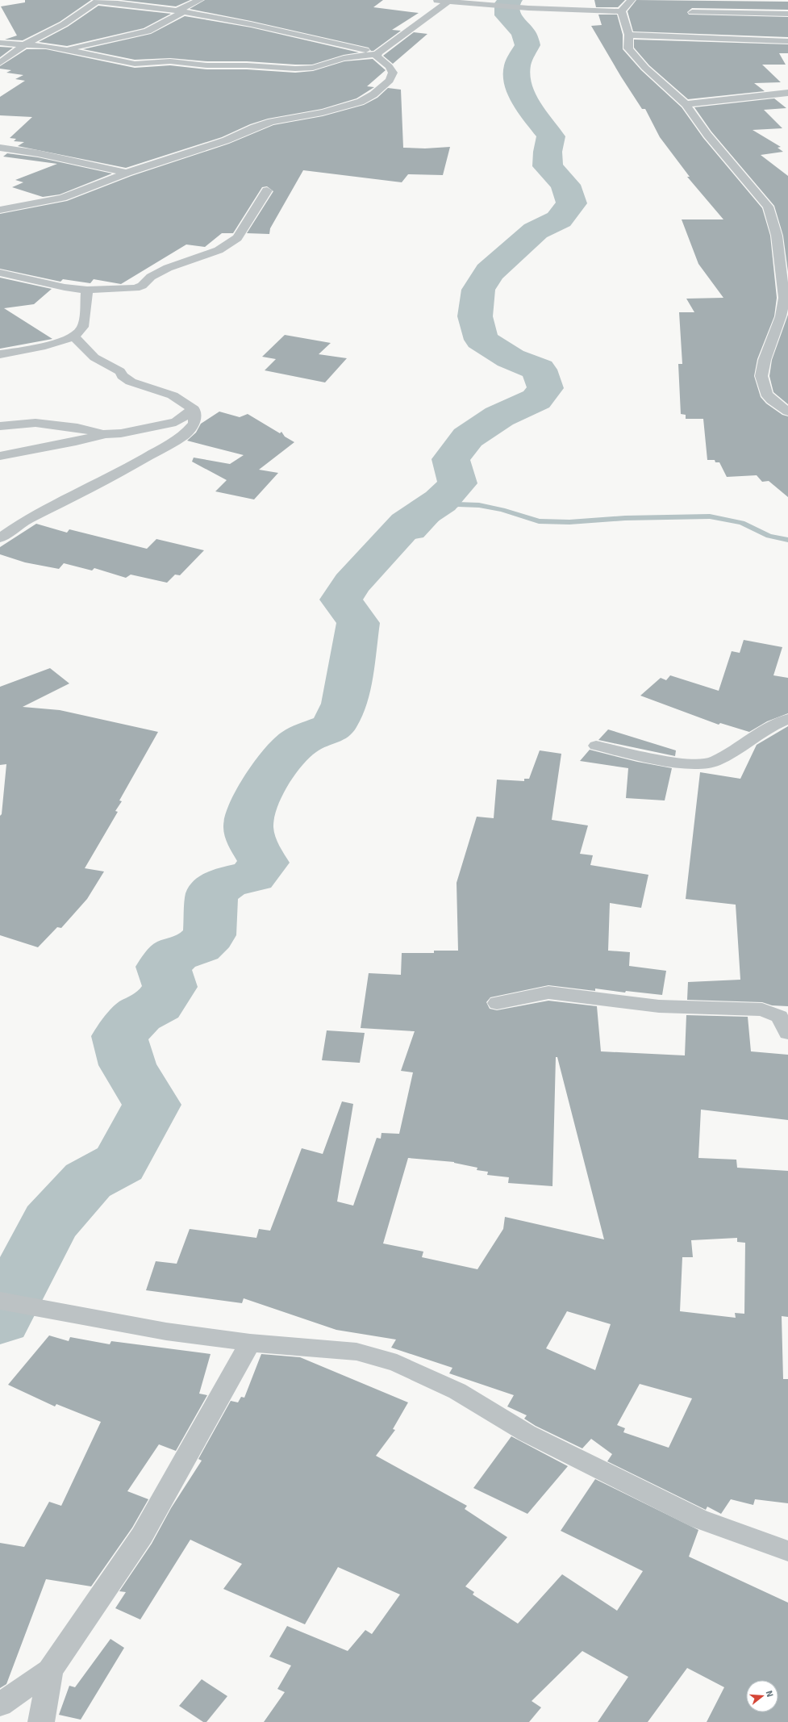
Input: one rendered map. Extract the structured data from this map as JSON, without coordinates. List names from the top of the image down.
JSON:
{
  "north": "right"
}
